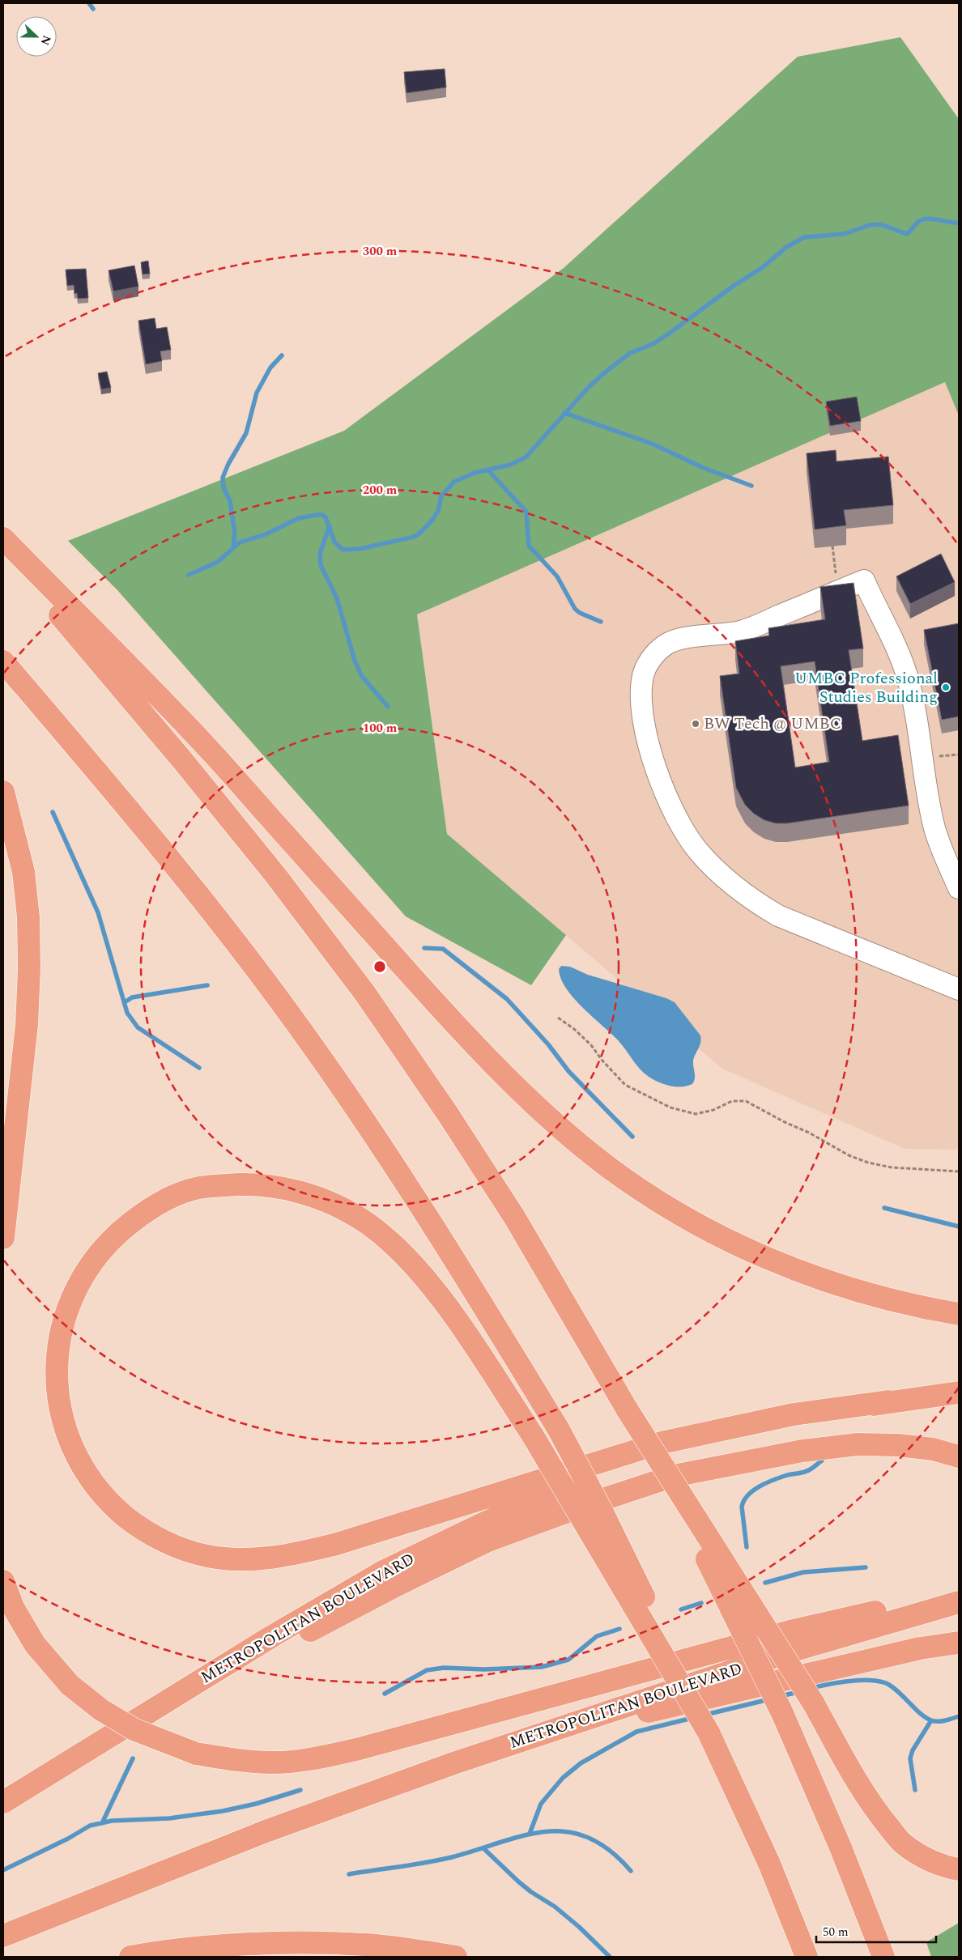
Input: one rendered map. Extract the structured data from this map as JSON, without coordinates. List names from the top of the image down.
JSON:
{
  "streets": {
    "highway": ["METROPOLITAN BOULEVARD"]
  },
  "places": ["UMBC Professional Studies Building", "BW Tech @ UMBC"],
  "scale_bar": "50 m",
  "north": "right",
  "rings": ["300 m", "200 m", "100 m"]
}
